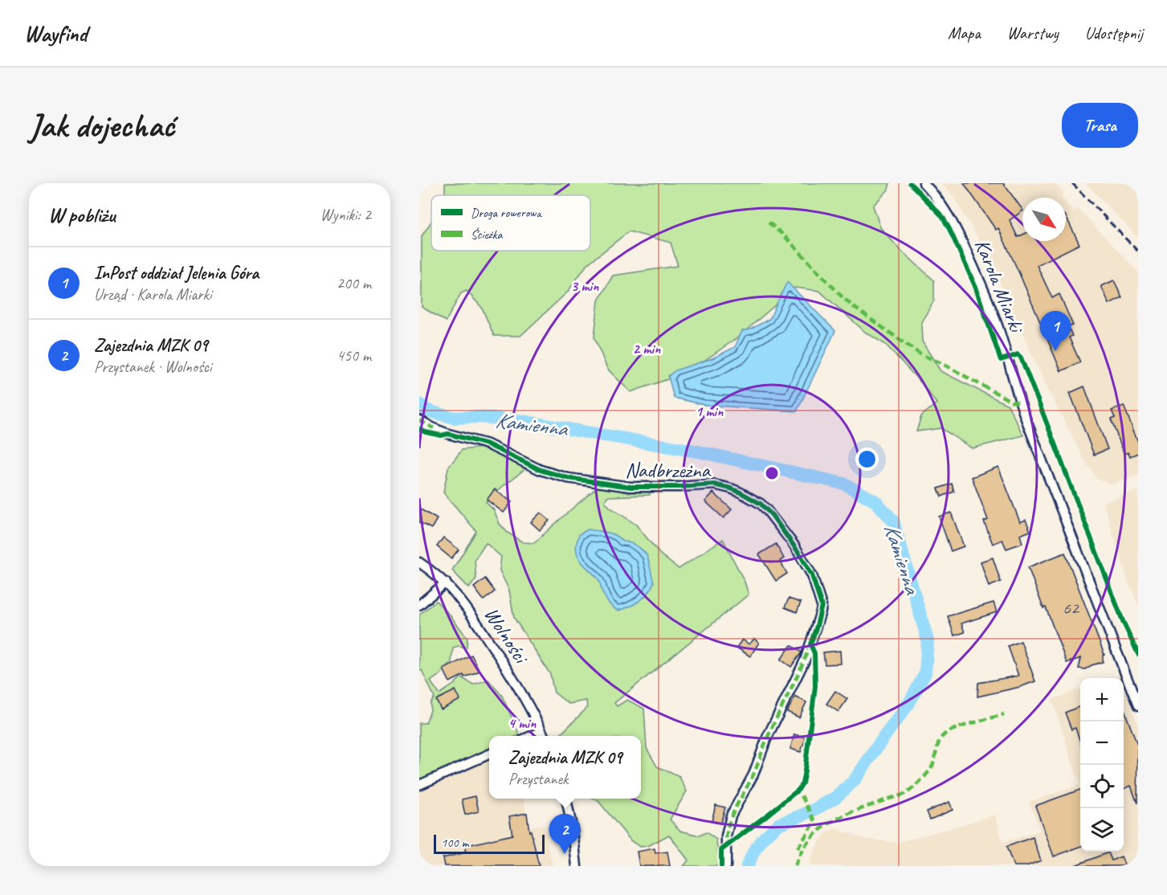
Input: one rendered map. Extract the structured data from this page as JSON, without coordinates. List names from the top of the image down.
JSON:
{
  "streets": {
    "street": ["Karola Miarki", "Nadbrzeżna", "Wolności"]
  },
  "water": ["Kamienna"],
  "house_numbers": ["62"],
  "legend": ["Droga rowerowa", "Ścieżka"],
  "scale_bar": "100 m",
  "north": "bottom right",
  "page": {
    "header": "Wayfind",
    "nav": ["Mapa", "Warstwy", "Udostępnij"],
    "buttons": "Trasa",
    "title": "Jak dojechać",
    "heading": ["W pobliżu", "Wyniki: 2"],
    "list": [
      {
        "mark": "1",
        "name": "InPost oddział Jelenia Góra",
        "note": "Urząd · Karola Miarki",
        "value": "200 m"
      },
      {
        "mark": "2",
        "name": "Zajezdnia MZK 09",
        "note": "Przystanek · Wolności",
        "value": "450 m"
      }
    ],
    "pins": ["1", "2"],
    "map_buttons": ["+", "−"],
    "popup": ["Zajezdnia MZK 09", "Przystanek"],
    "scale": "100 m"
  },
  "rings": [
    "3 min",
    "2 min",
    "1 min",
    "4 min"
  ]
}
